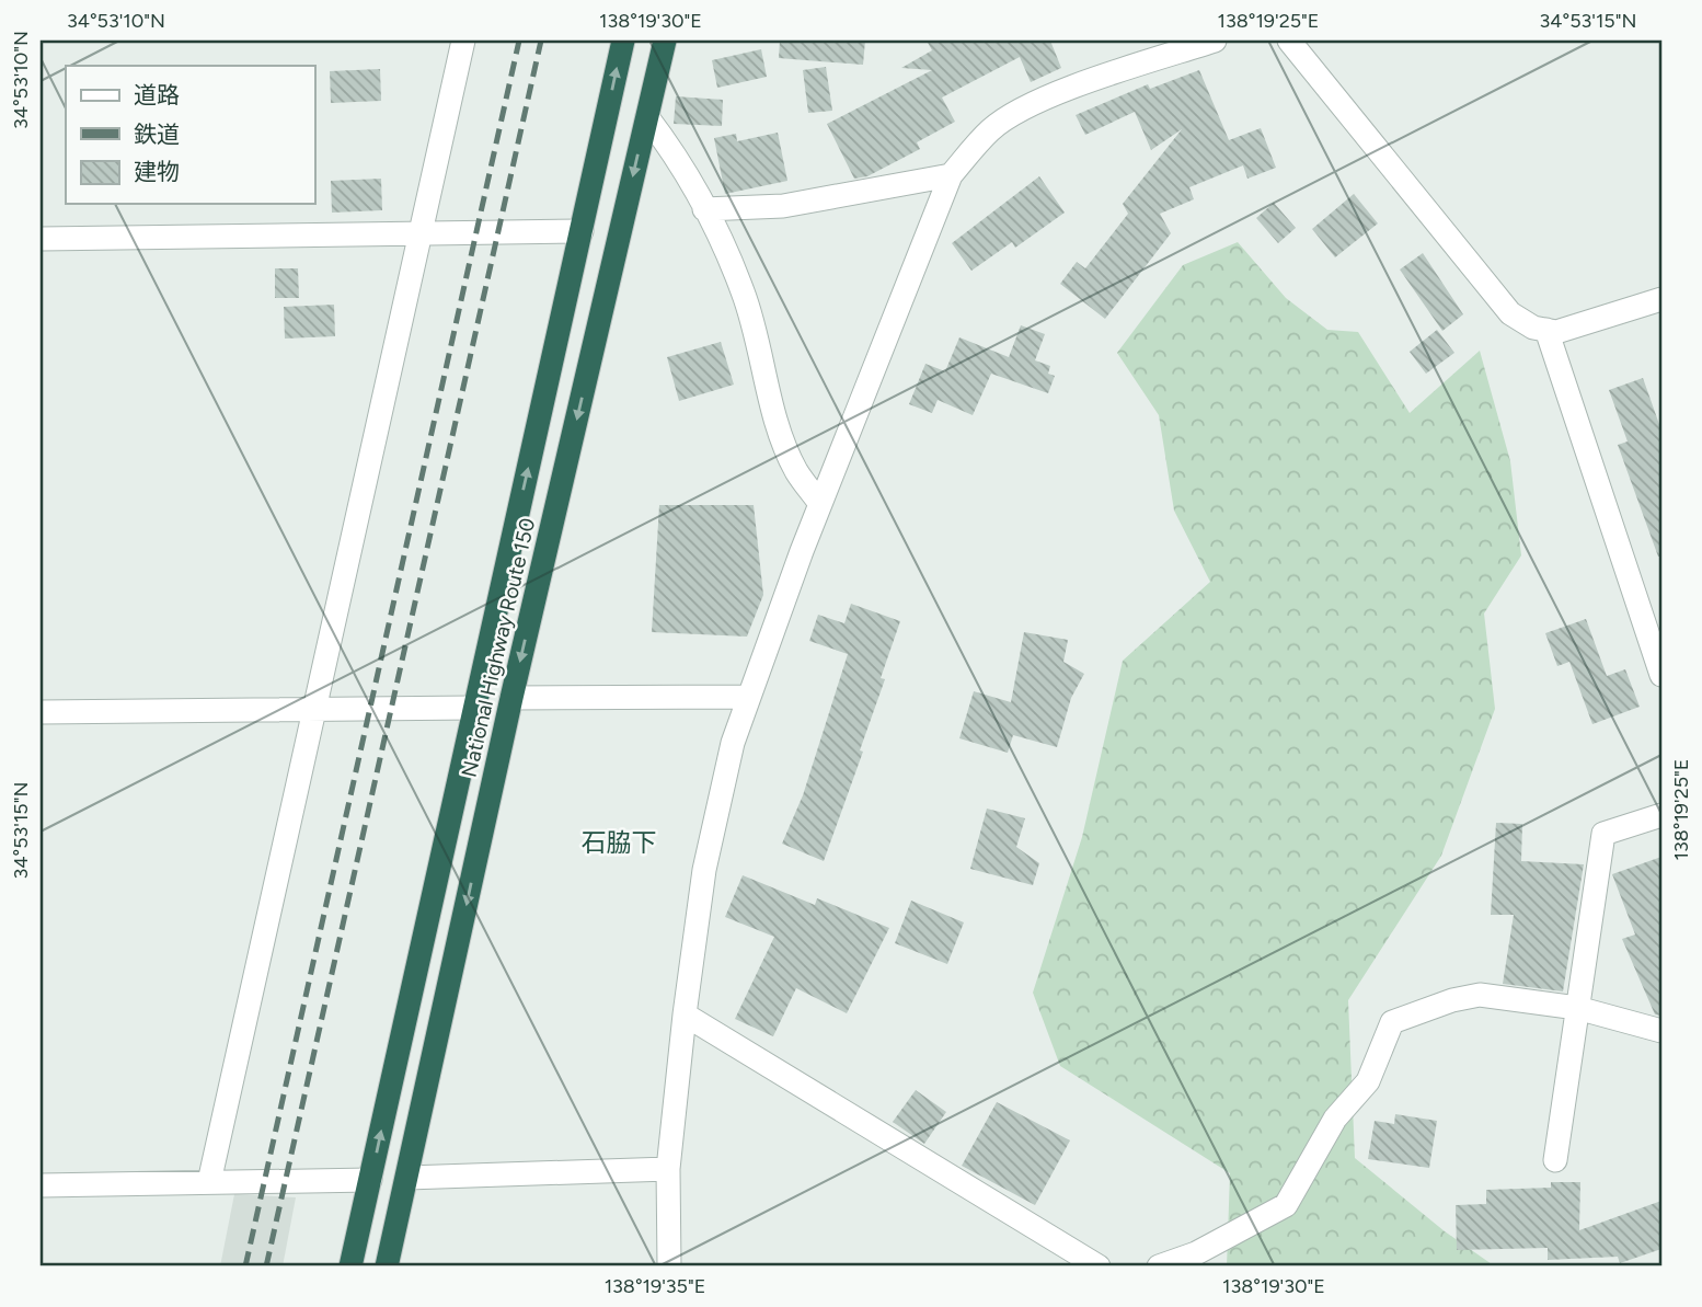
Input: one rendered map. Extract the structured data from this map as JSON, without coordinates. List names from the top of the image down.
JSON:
{
  "streets": {
    "highway": ["National Highway Route 150"]
  },
  "districts": ["石脇下"],
  "legend": ["道路", "鉄道", "建物"],
  "coordinates": [
    "34°53'10\"N",
    "138°19'30\"E",
    "138°19'25\"E",
    "34°53'15\"N",
    "138°19'35\"E"
  ]
}
